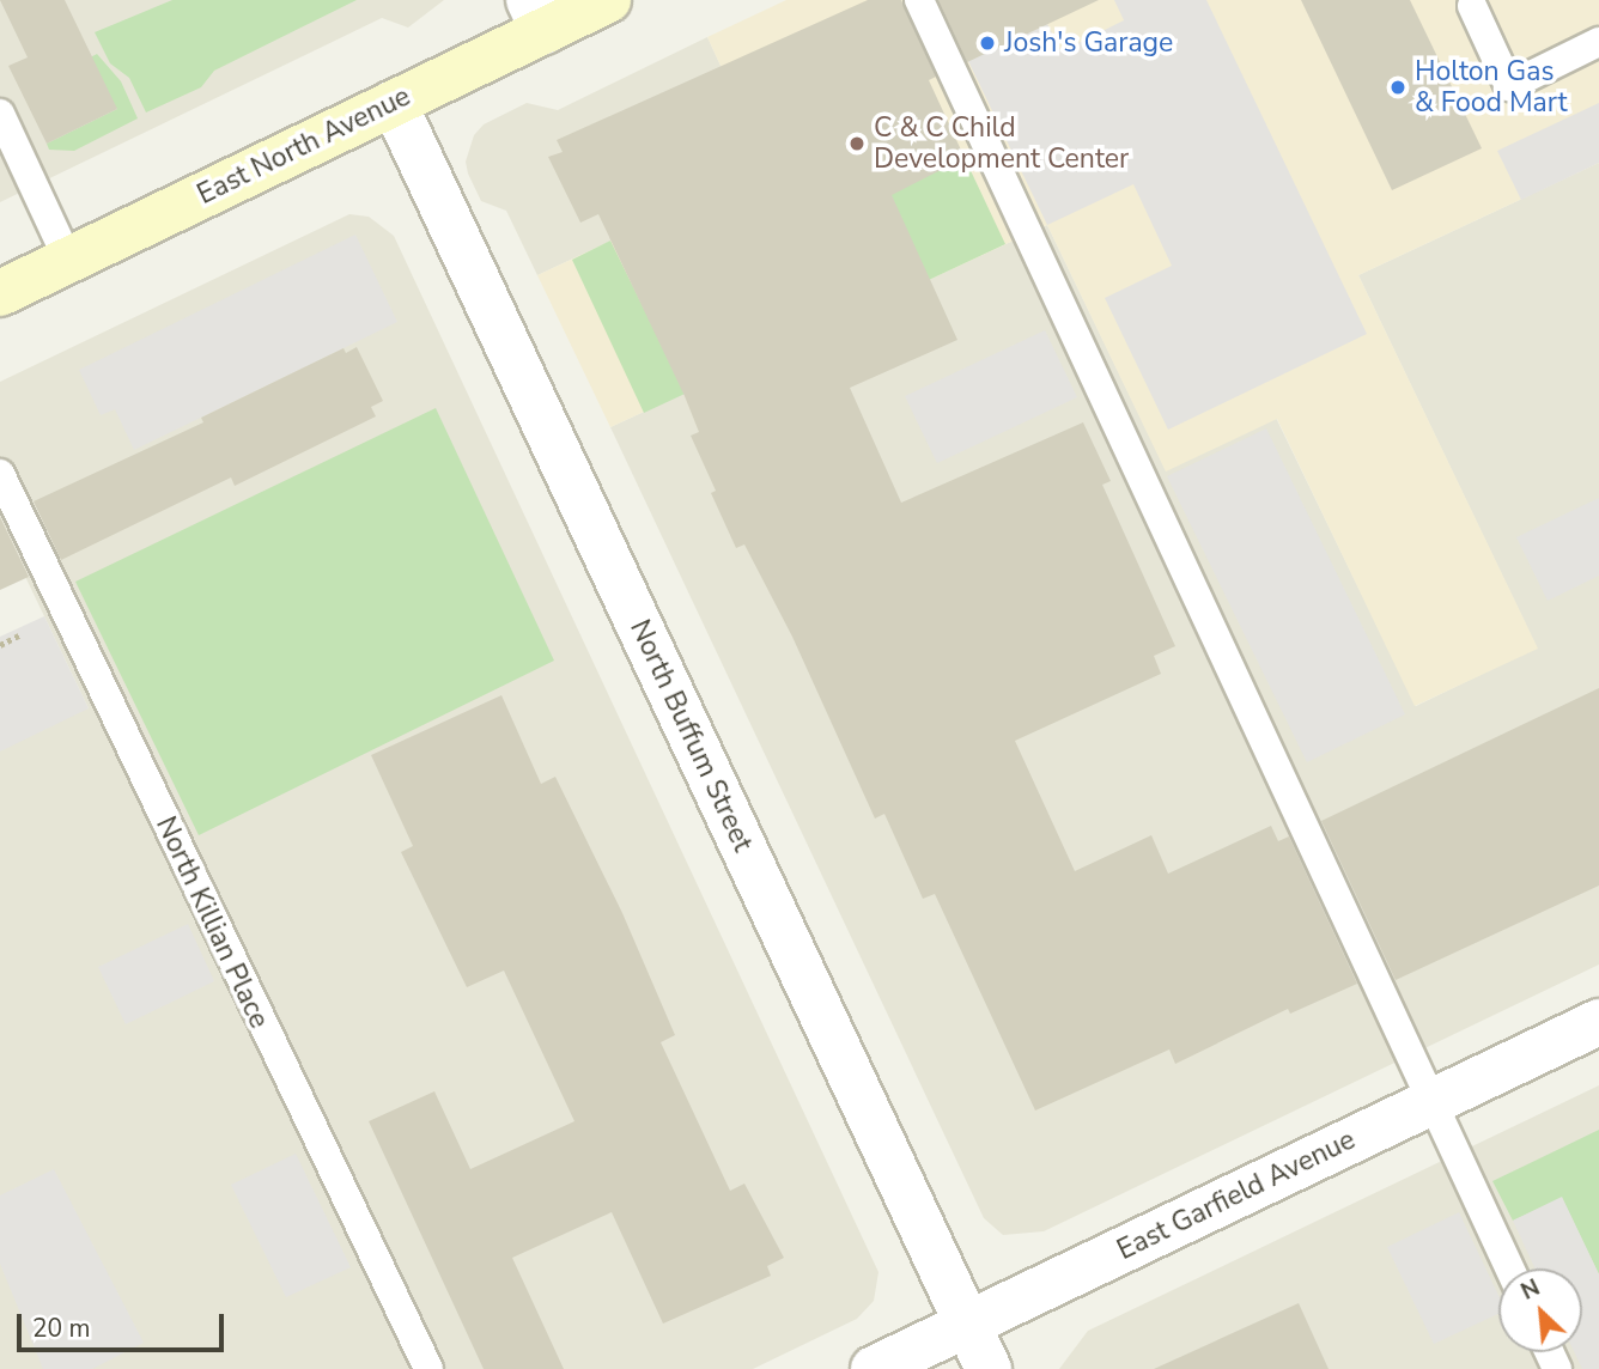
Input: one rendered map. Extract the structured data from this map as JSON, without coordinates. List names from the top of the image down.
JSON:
{
  "streets": {
    "main road": ["East North Avenue"],
    "street": ["North Buffum Street", "East Garfield Avenue"],
    "lane": ["North Killian Place"]
  },
  "crossings": [
    ["East North Avenue", "North Buffum Street"],
    ["North Buffum Street", "East Garfield Avenue"]
  ],
  "places": ["Josh's Garage", "Holton Gas & Food Mart", "C & C Child Development Center"],
  "scale_bar": "20 m",
  "north": "top left"
}
